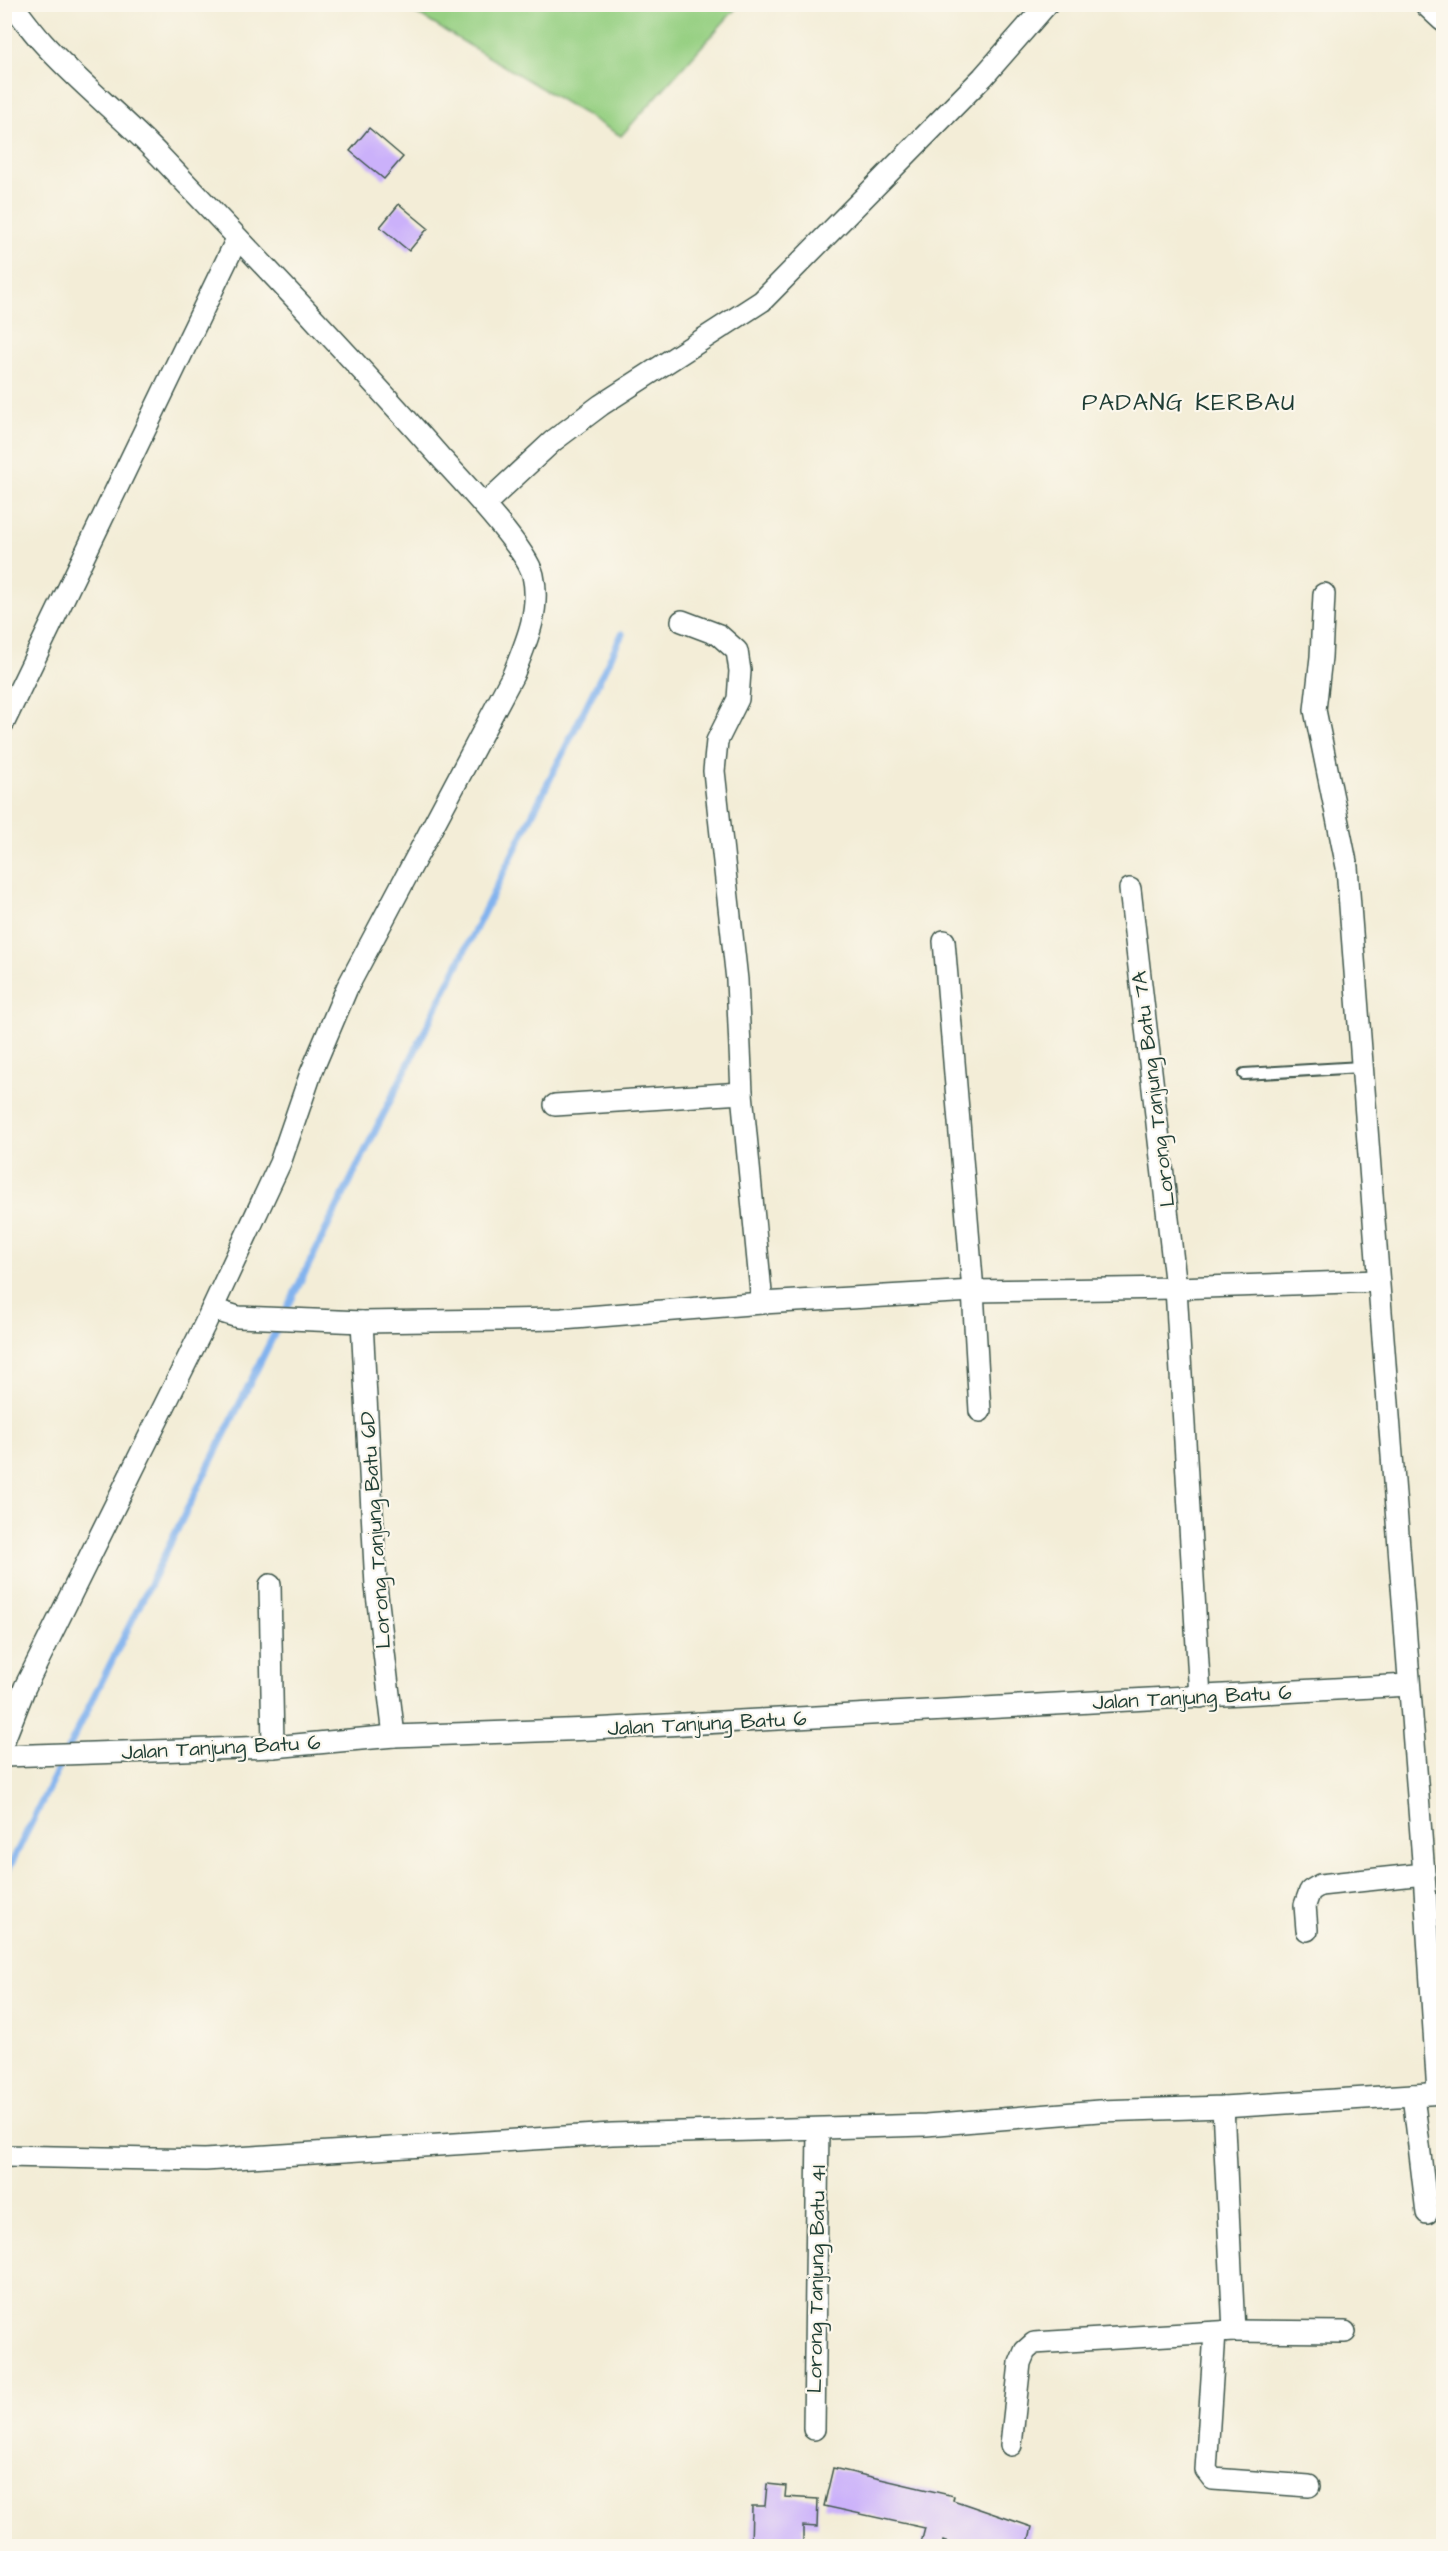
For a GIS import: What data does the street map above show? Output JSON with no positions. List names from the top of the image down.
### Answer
{
  "streets": {
    "street": [
      "Lorong Tanjung Batu 7A",
      "Lorong Tanjung Batu 6D",
      "Jalan Tanjung Batu 6",
      "Lorong Tanjung Batu 4I"
    ]
  },
  "crossings": [
    ["Lorong Tanjung Batu 7A", "Jalan Tanjung Batu 6"],
    ["Lorong Tanjung Batu 6D", "Jalan Tanjung Batu 6"]
  ],
  "districts": ["PADANG KERBAU"]
}
